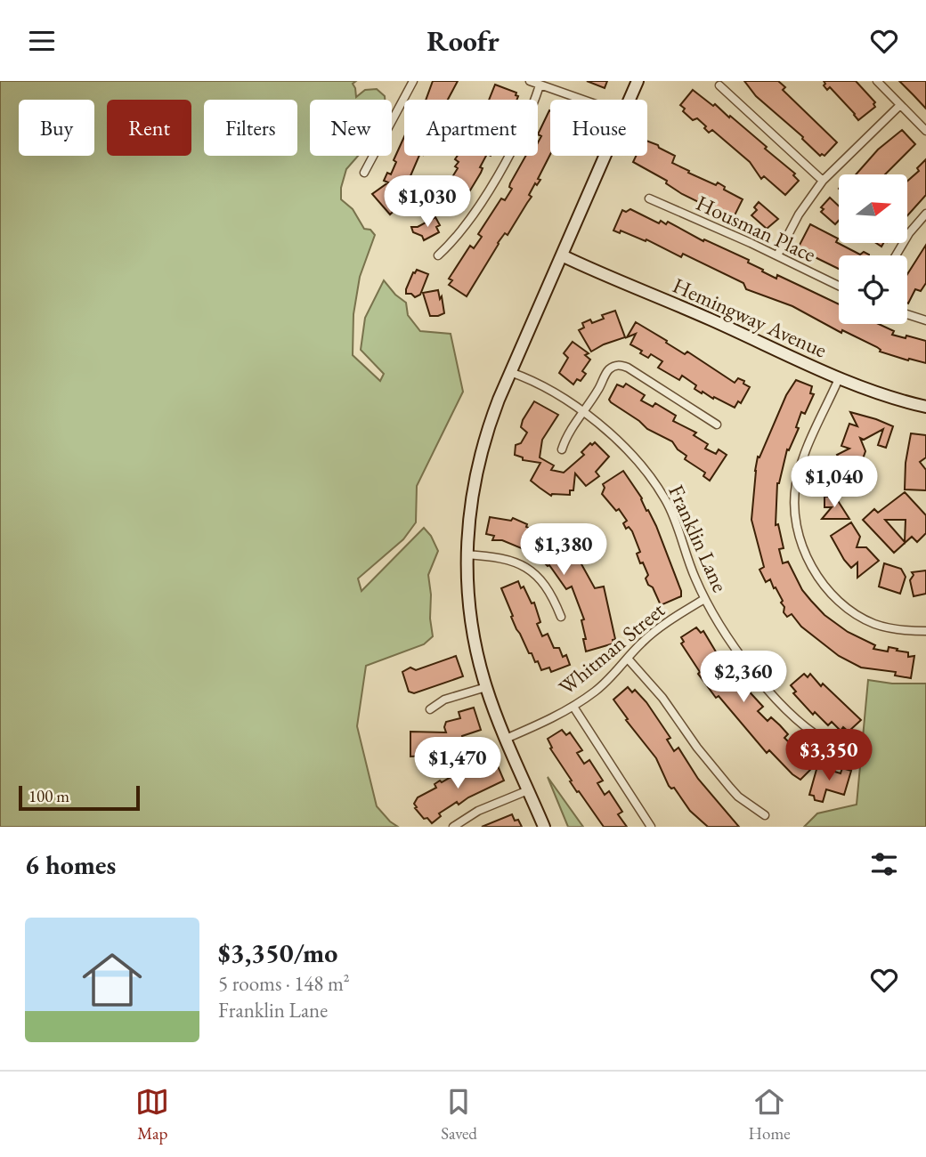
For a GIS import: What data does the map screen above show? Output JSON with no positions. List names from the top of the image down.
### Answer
{
  "streets": {
    "main road": ["Hemingway Avenue"],
    "street": ["Housman Place", "Franklin Lane", "Whitman Street"]
  },
  "crossings": [
    ["Franklin Lane", "Whitman Street"]
  ],
  "scale_bar": "100 m",
  "north": "right",
  "page": {
    "header": "Roofr",
    "chip": [
      "Buy",
      "Rent",
      "Filters",
      "New",
      "Apartment",
      "House"
    ],
    "price": [
      "$1,030",
      "$1,040",
      "$1,380",
      "$2,360",
      "$3,350",
      "$1,470"
    ],
    "scale": "100 m",
    "heading": "6 homes",
    "list": [
      {
        "name": "$3,350/mo",
        "note": "5 rooms · 148 m² · Franklin Lane"
      }
    ],
    "tabs": ["Map", "Saved", "Home"]
  }
}
